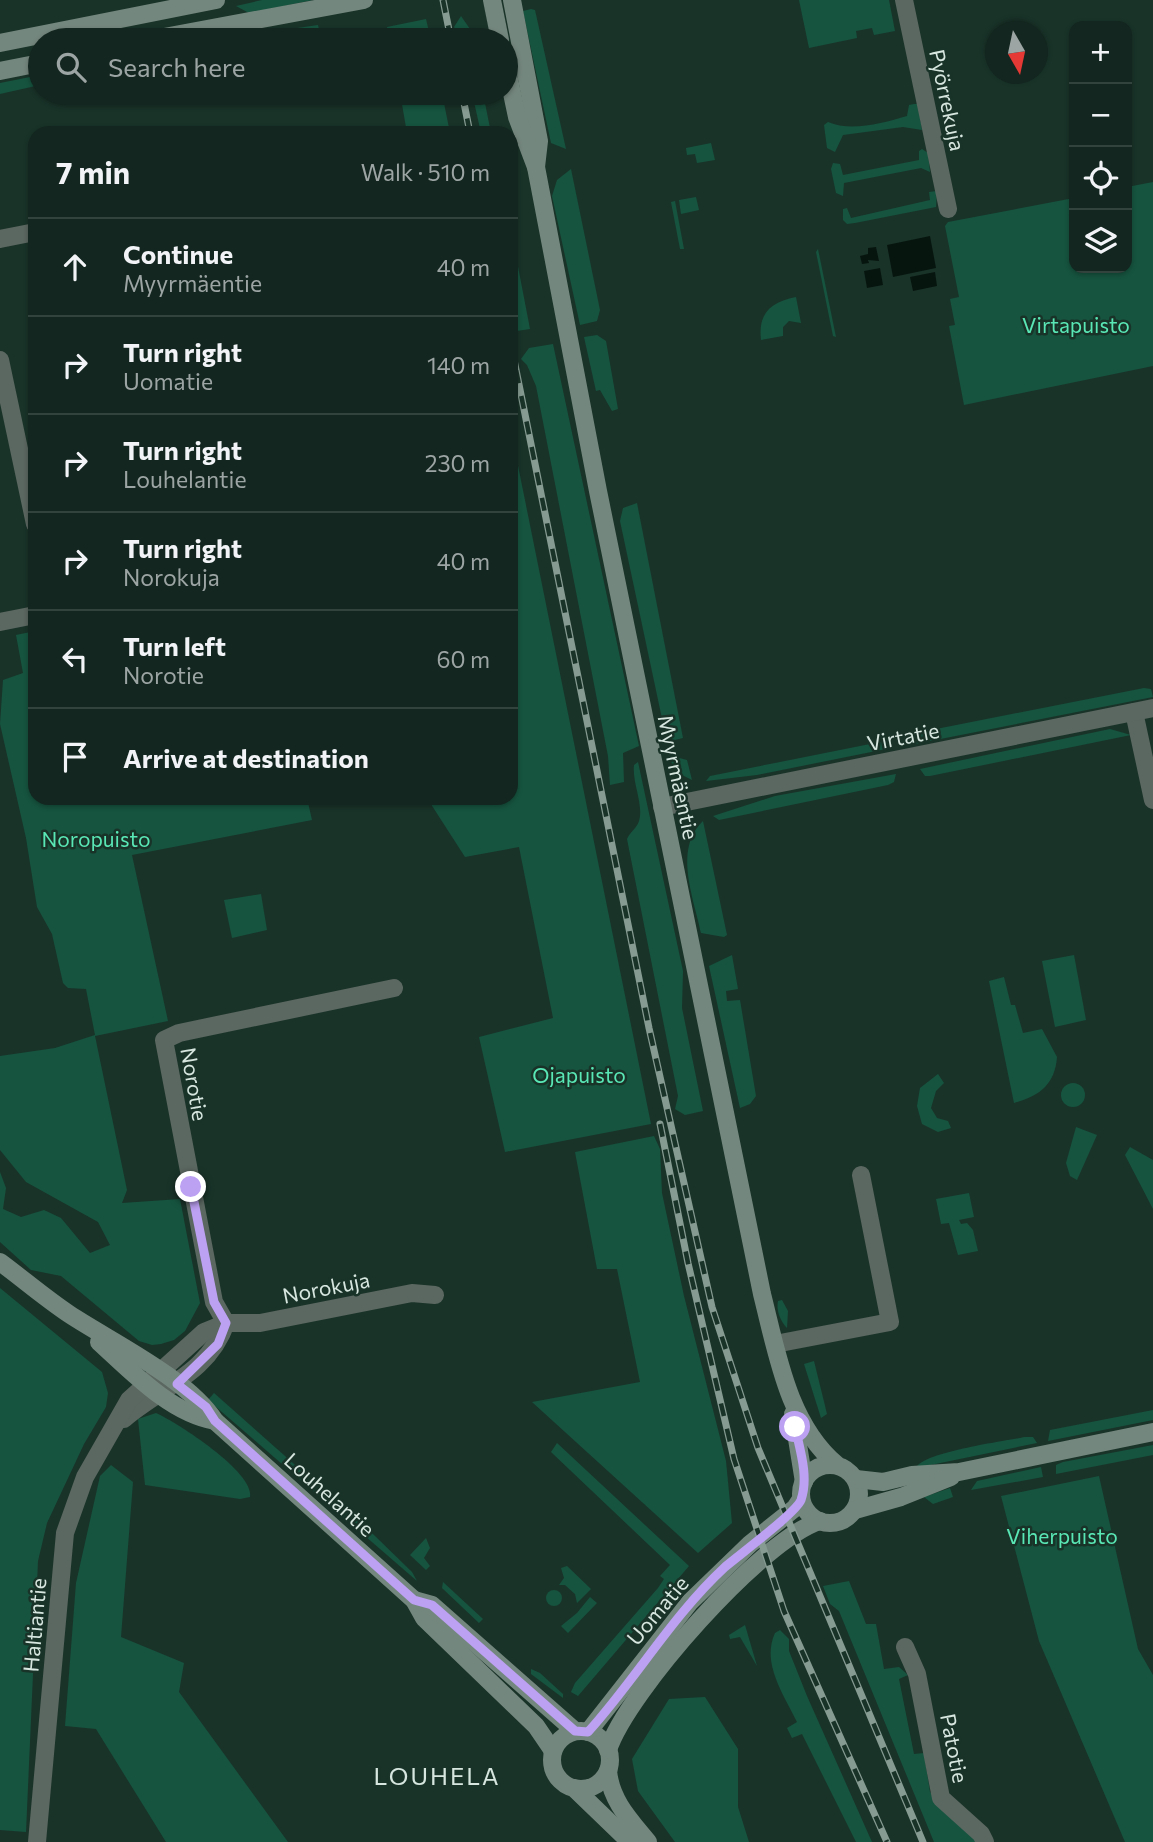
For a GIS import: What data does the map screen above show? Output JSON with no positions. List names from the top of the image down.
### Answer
{
  "streets": {
    "street": [
      "Pyörrekuja",
      "Virtatie",
      "Myyrmäentie",
      "Norotie",
      "Norokuja",
      "Louhelantie",
      "Uomatie",
      "Haltiantie",
      "Patotie"
    ]
  },
  "crossings": [
    ["Virtatie", "Myyrmäentie"],
    ["Myyrmäentie", "Uomatie"],
    ["Norotie", "Norokuja"],
    ["Norokuja", "Louhelantie"],
    ["Norokuja", "Haltiantie"],
    ["Louhelantie", "Uomatie"],
    ["Louhelantie", "Haltiantie"]
  ],
  "districts": ["LOUHELA"],
  "parks": [
    "Virtapuisto",
    "Noropuisto",
    "Ojapuisto",
    "Viherpuisto"
  ],
  "north": "bottom",
  "page": {
    "map_buttons": ["+", "−"],
    "search": "Search here",
    "heading": ["7 min", "Walk · 510 m"],
    "list": [
      ["Continue", "Myyrmäentie", "40 m"],
      ["Turn right", "Uomatie", "140 m"],
      ["Turn right", "Louhelantie", "230 m"],
      ["Turn right", "Norokuja", "40 m"],
      ["Turn left", "Norotie", "60 m"],
      "Arrive at destination"
    ]
  }
}
